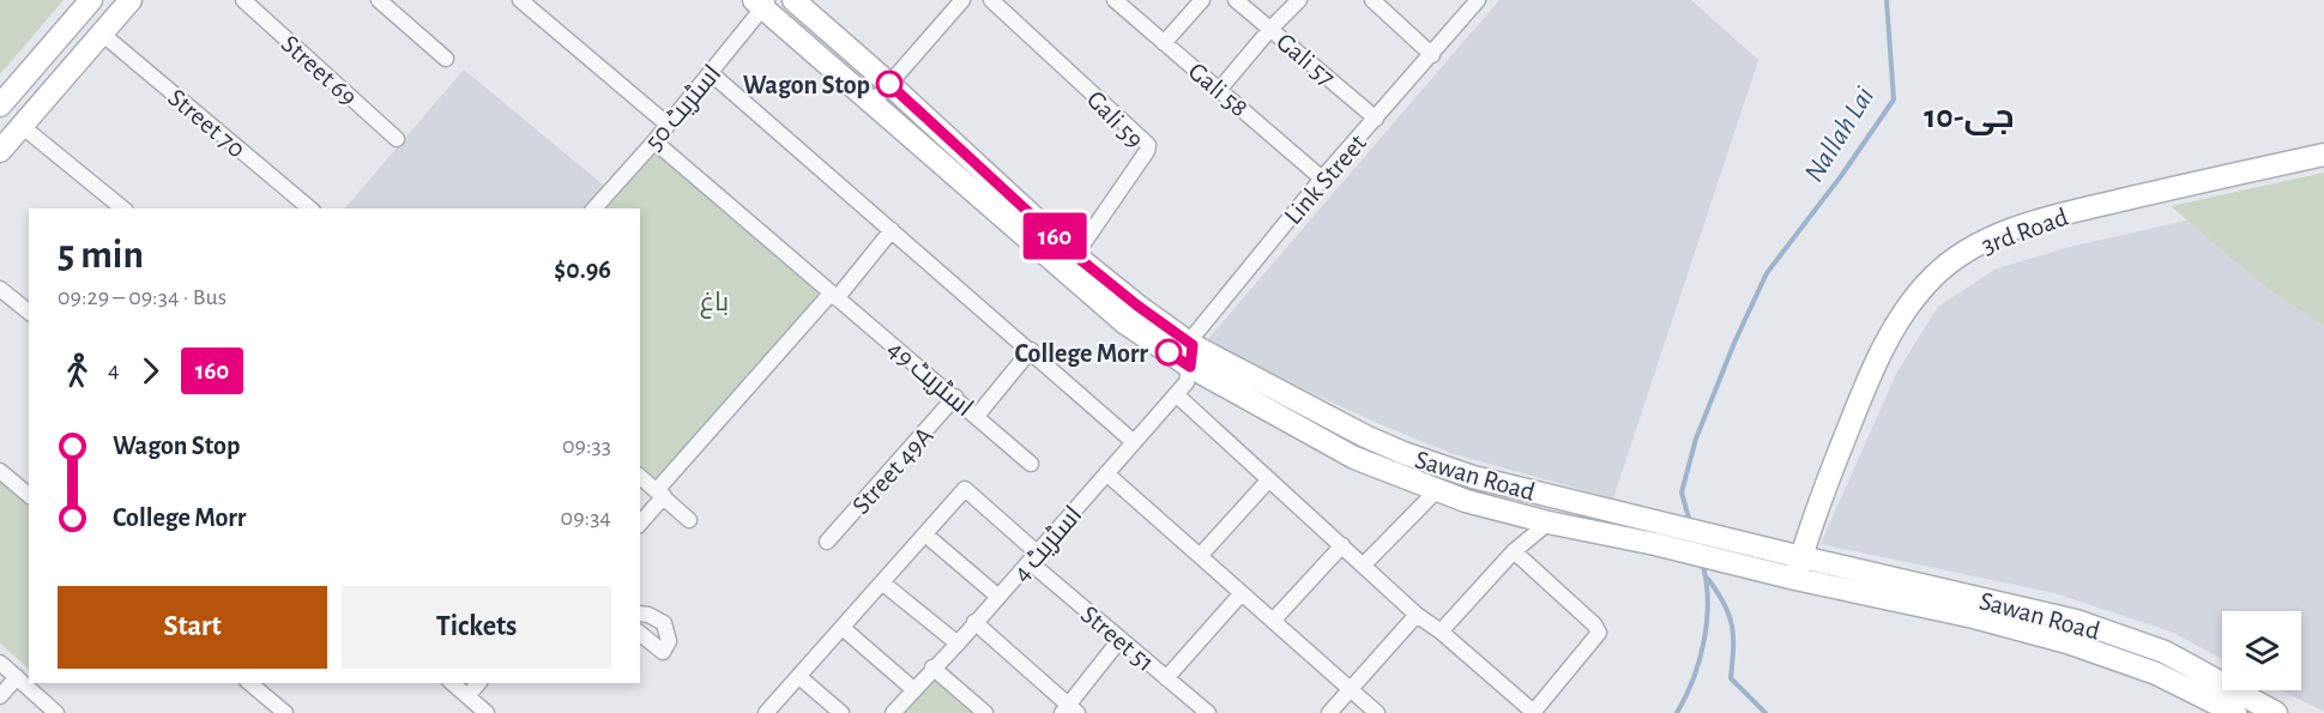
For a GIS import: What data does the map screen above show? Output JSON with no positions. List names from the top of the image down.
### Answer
{
  "streets": {
    "main road": ["3rd Road", "Sawan Road"],
    "street": [
      "Gali 57",
      "Street 69",
      "Gali 58",
      "اسٹریٹ 50",
      "Gali 59",
      "Street 70",
      "Link Street",
      "اسٹریٹ 49",
      "Street 49A",
      "اسٹریٹ 4",
      "Street 51"
    ]
  },
  "crossings": [
    ["Gali 57", "Link Street"],
    ["Gali 58", "Link Street"],
    ["اسٹریٹ 50", "اسٹریٹ 49"],
    ["اسٹریٹ 50", "Sawan Road"],
    ["Gali 59", "Sawan Road"],
    ["Link Street", "Sawan Road"],
    ["Link Street", "اسٹریٹ 4"],
    ["3rd Road", "Sawan Road"],
    ["اسٹریٹ 49", "Street 49A"],
    ["Sawan Road", "اسٹریٹ 4"],
    ["اسٹریٹ 4", "Street 51"]
  ],
  "districts": ["جی-10"],
  "water": ["Nallah Lai"],
  "parks": ["باغ"],
  "places": ["Wagon Stop", "College Morr"],
  "lines": ["bus line 160"],
  "page": {
    "on_map": "160",
    "heading": ["5 min", "09:29 – 09:34 · Bus", "$0.96"],
    "legs": ["4", "160"],
    "list": [
      {
        "name": "Wagon Stop",
        "value": "09:33"
      },
      {
        "name": "College Morr",
        "value": "09:34"
      }
    ],
    "buttons": ["Start", "Tickets"]
  }
}
